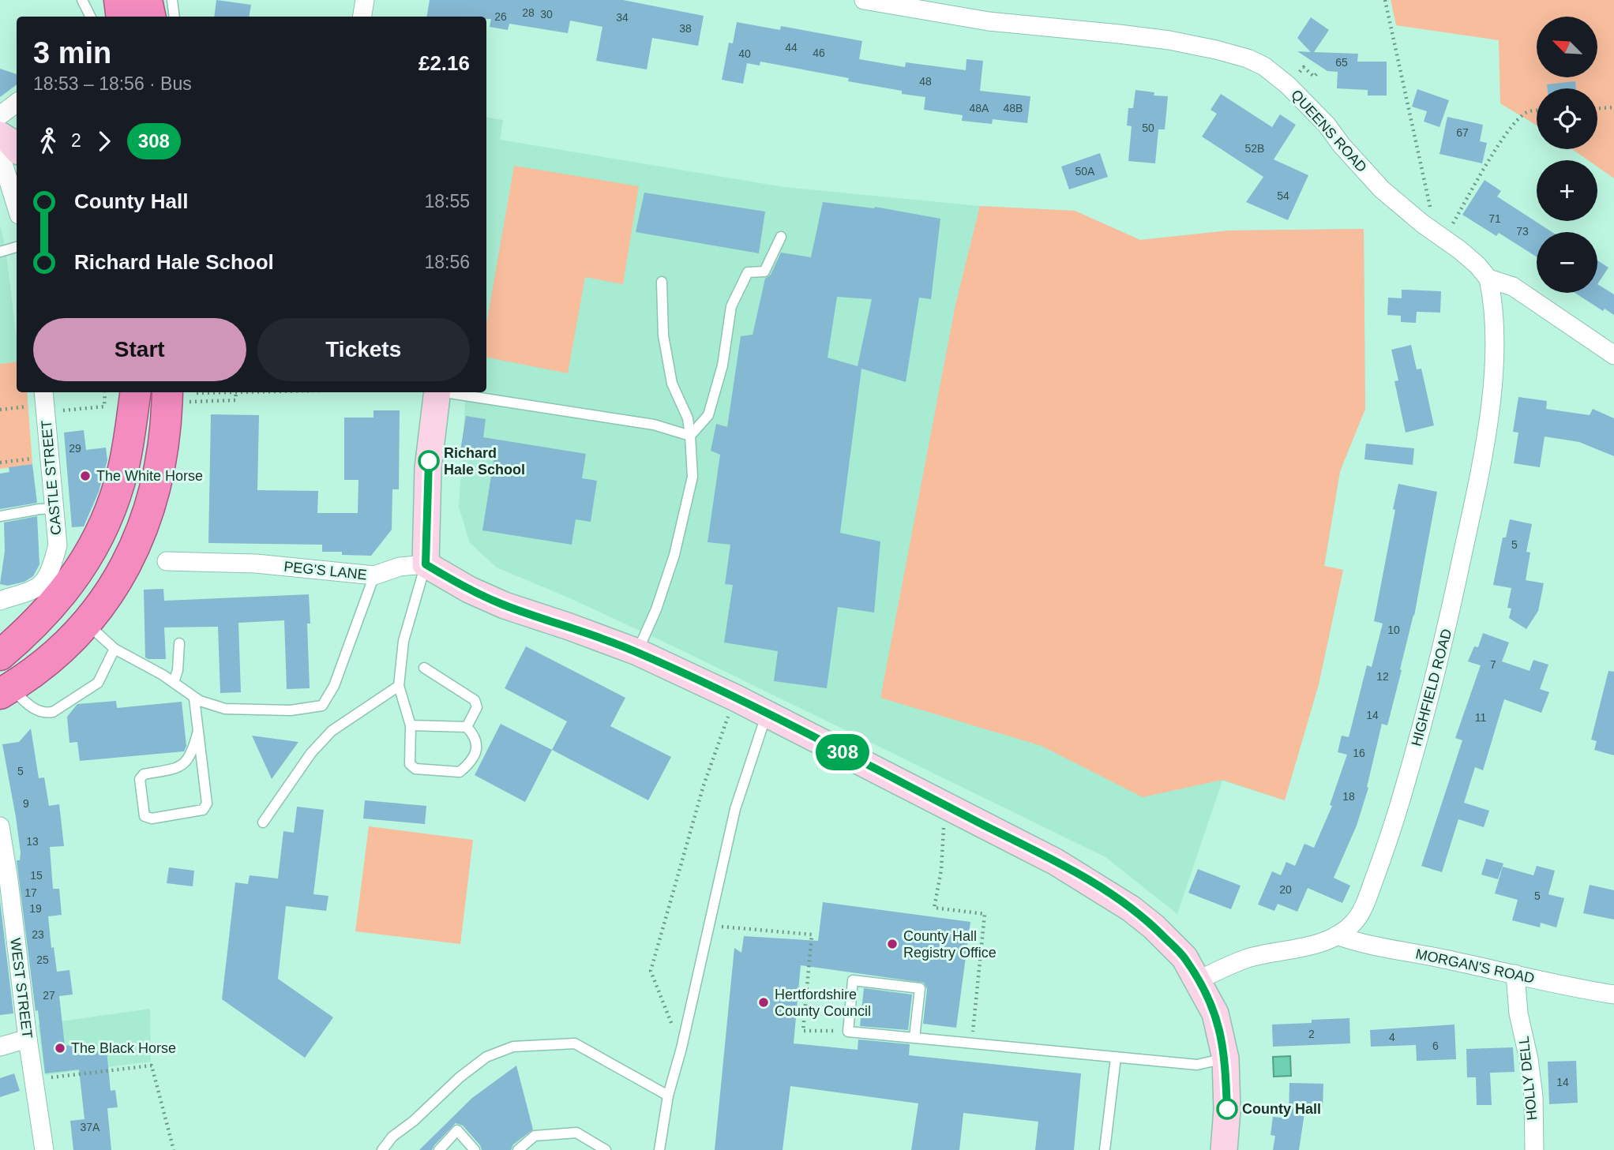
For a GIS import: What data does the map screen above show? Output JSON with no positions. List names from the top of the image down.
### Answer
{
  "streets": {
    "street": [
      "QUEENS ROAD",
      "CASTLE STREET",
      "PEG'S LANE",
      "HIGHFIELD ROAD",
      "MORGAN'S ROAD",
      "WEST STREET",
      "HOLLY DELL"
    ]
  },
  "crossings": [
    ["QUEENS ROAD", "HIGHFIELD ROAD"],
    ["HIGHFIELD ROAD", "MORGAN'S ROAD"],
    ["MORGAN'S ROAD", "HOLLY DELL"]
  ],
  "places": [
    "Richard Hale School",
    "The White Horse",
    "County Hall Registry Office",
    "Hertfordshire County Council",
    "The Black Horse",
    "County Hall"
  ],
  "lines": ["bus line 308"],
  "house_numbers": [
    "28",
    "30",
    "26",
    "34",
    "38",
    "44",
    "46",
    "40",
    "65",
    "48",
    "48A",
    "48B",
    "50",
    "67",
    "52B",
    "50A",
    "54",
    "71",
    "73",
    "29",
    "5",
    "10",
    "7",
    "12",
    "14",
    "11",
    "16",
    "5",
    "18",
    "9",
    "13",
    "15",
    "20",
    "17",
    "5",
    "19",
    "23",
    "25",
    "27",
    "2",
    "4",
    "6",
    "14",
    "37A"
  ],
  "north": "top left",
  "page": {
    "on_map": "308",
    "map_buttons": ["+", "−"],
    "heading": ["3 min", "18:53 – 18:56 · Bus", "£2.16"],
    "legs": ["2", "308"],
    "list": [
      {
        "name": "County Hall",
        "value": "18:55"
      },
      {
        "name": "Richard Hale School",
        "value": "18:56"
      }
    ],
    "buttons": ["Start", "Tickets"]
  }
}
